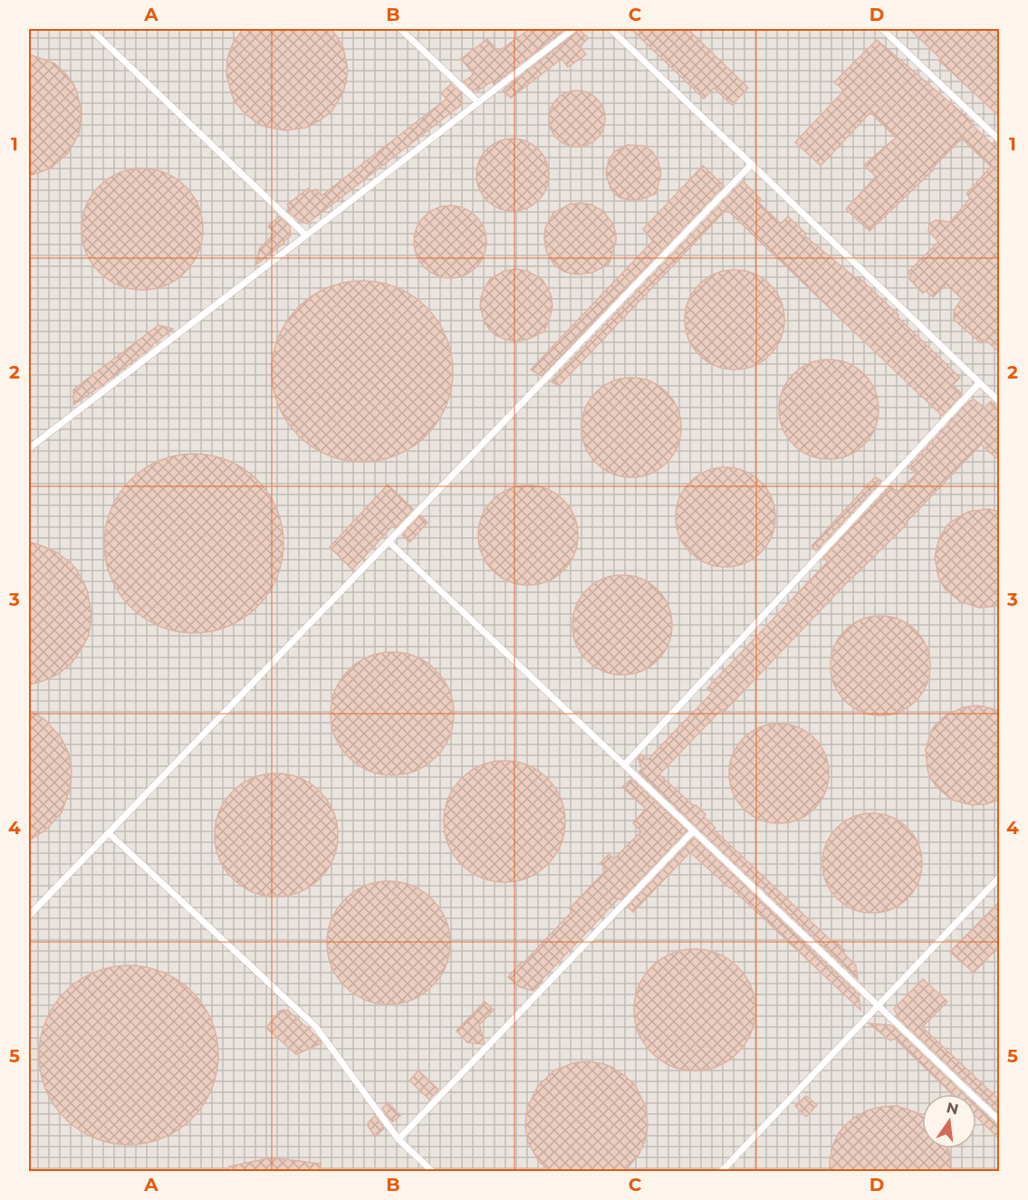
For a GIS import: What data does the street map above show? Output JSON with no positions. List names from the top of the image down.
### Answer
{
  "north": "top",
  "grid": {
    "columns": [
      "A",
      "B",
      "C",
      "D"
    ],
    "rows": [
      "1",
      "2",
      "3",
      "4",
      "5"
    ]
  }
}
